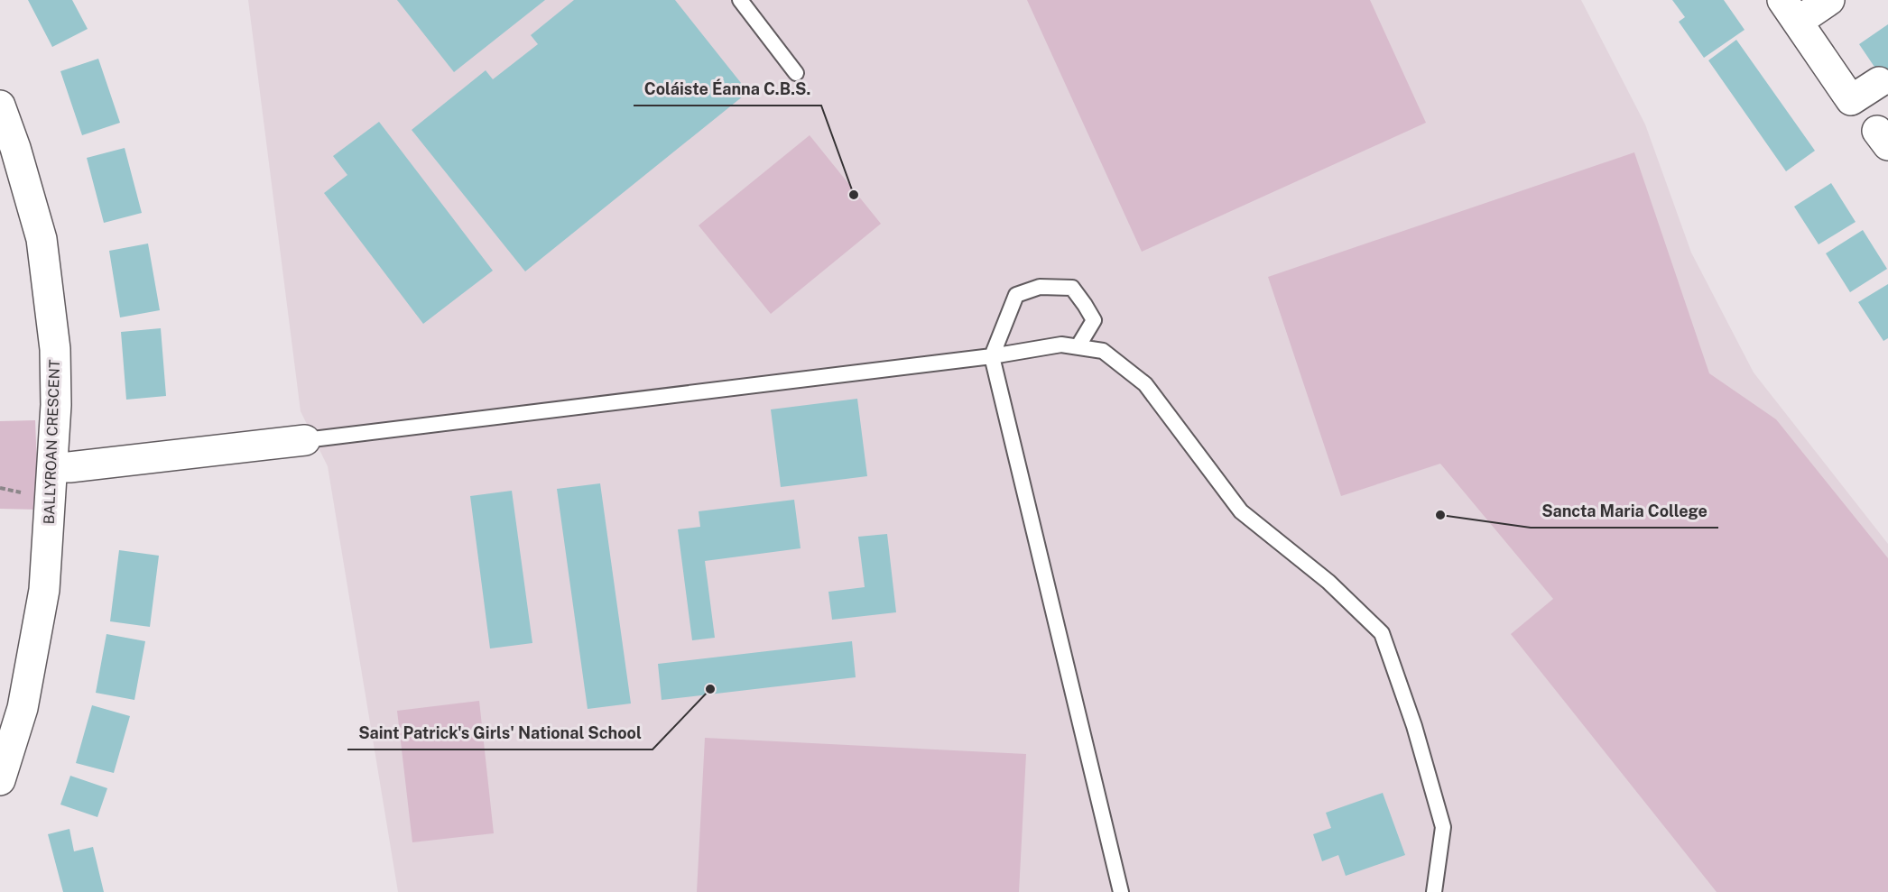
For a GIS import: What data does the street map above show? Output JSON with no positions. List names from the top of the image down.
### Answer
{
  "streets": {
    "street": ["BALLYROAN CRESCENT"]
  },
  "places": ["Coláiste Éanna C.B.S.", "Sancta Maria College", "Saint Patrick's Girls' National School"]
}
